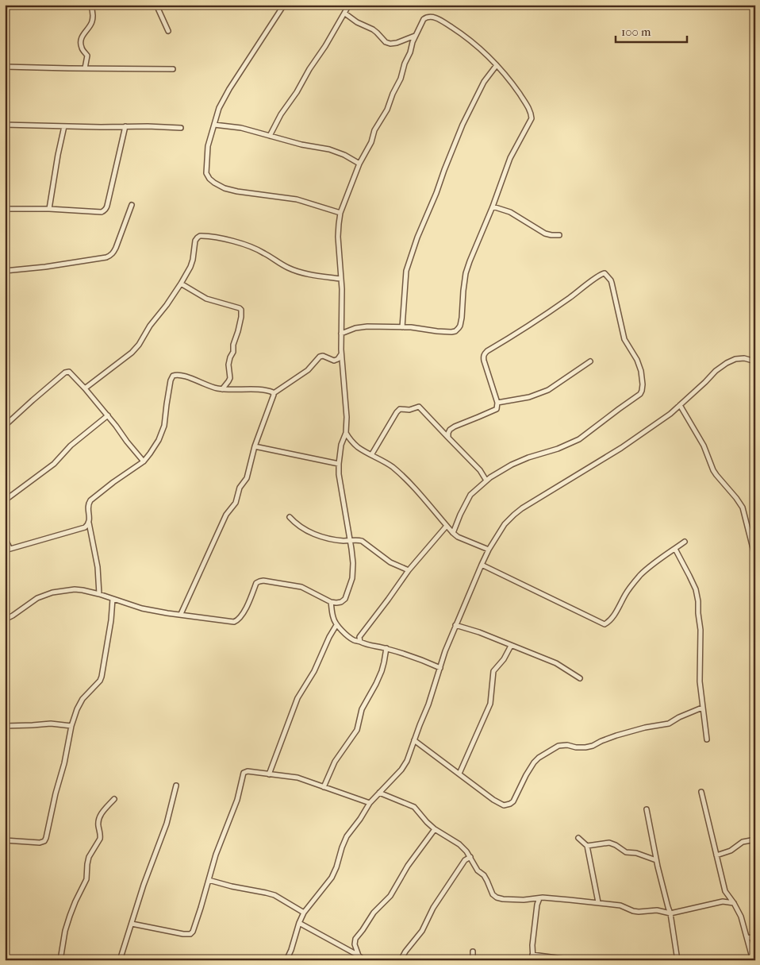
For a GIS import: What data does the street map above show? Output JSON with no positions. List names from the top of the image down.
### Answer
{
  "scale_bar": "100 m"
}
